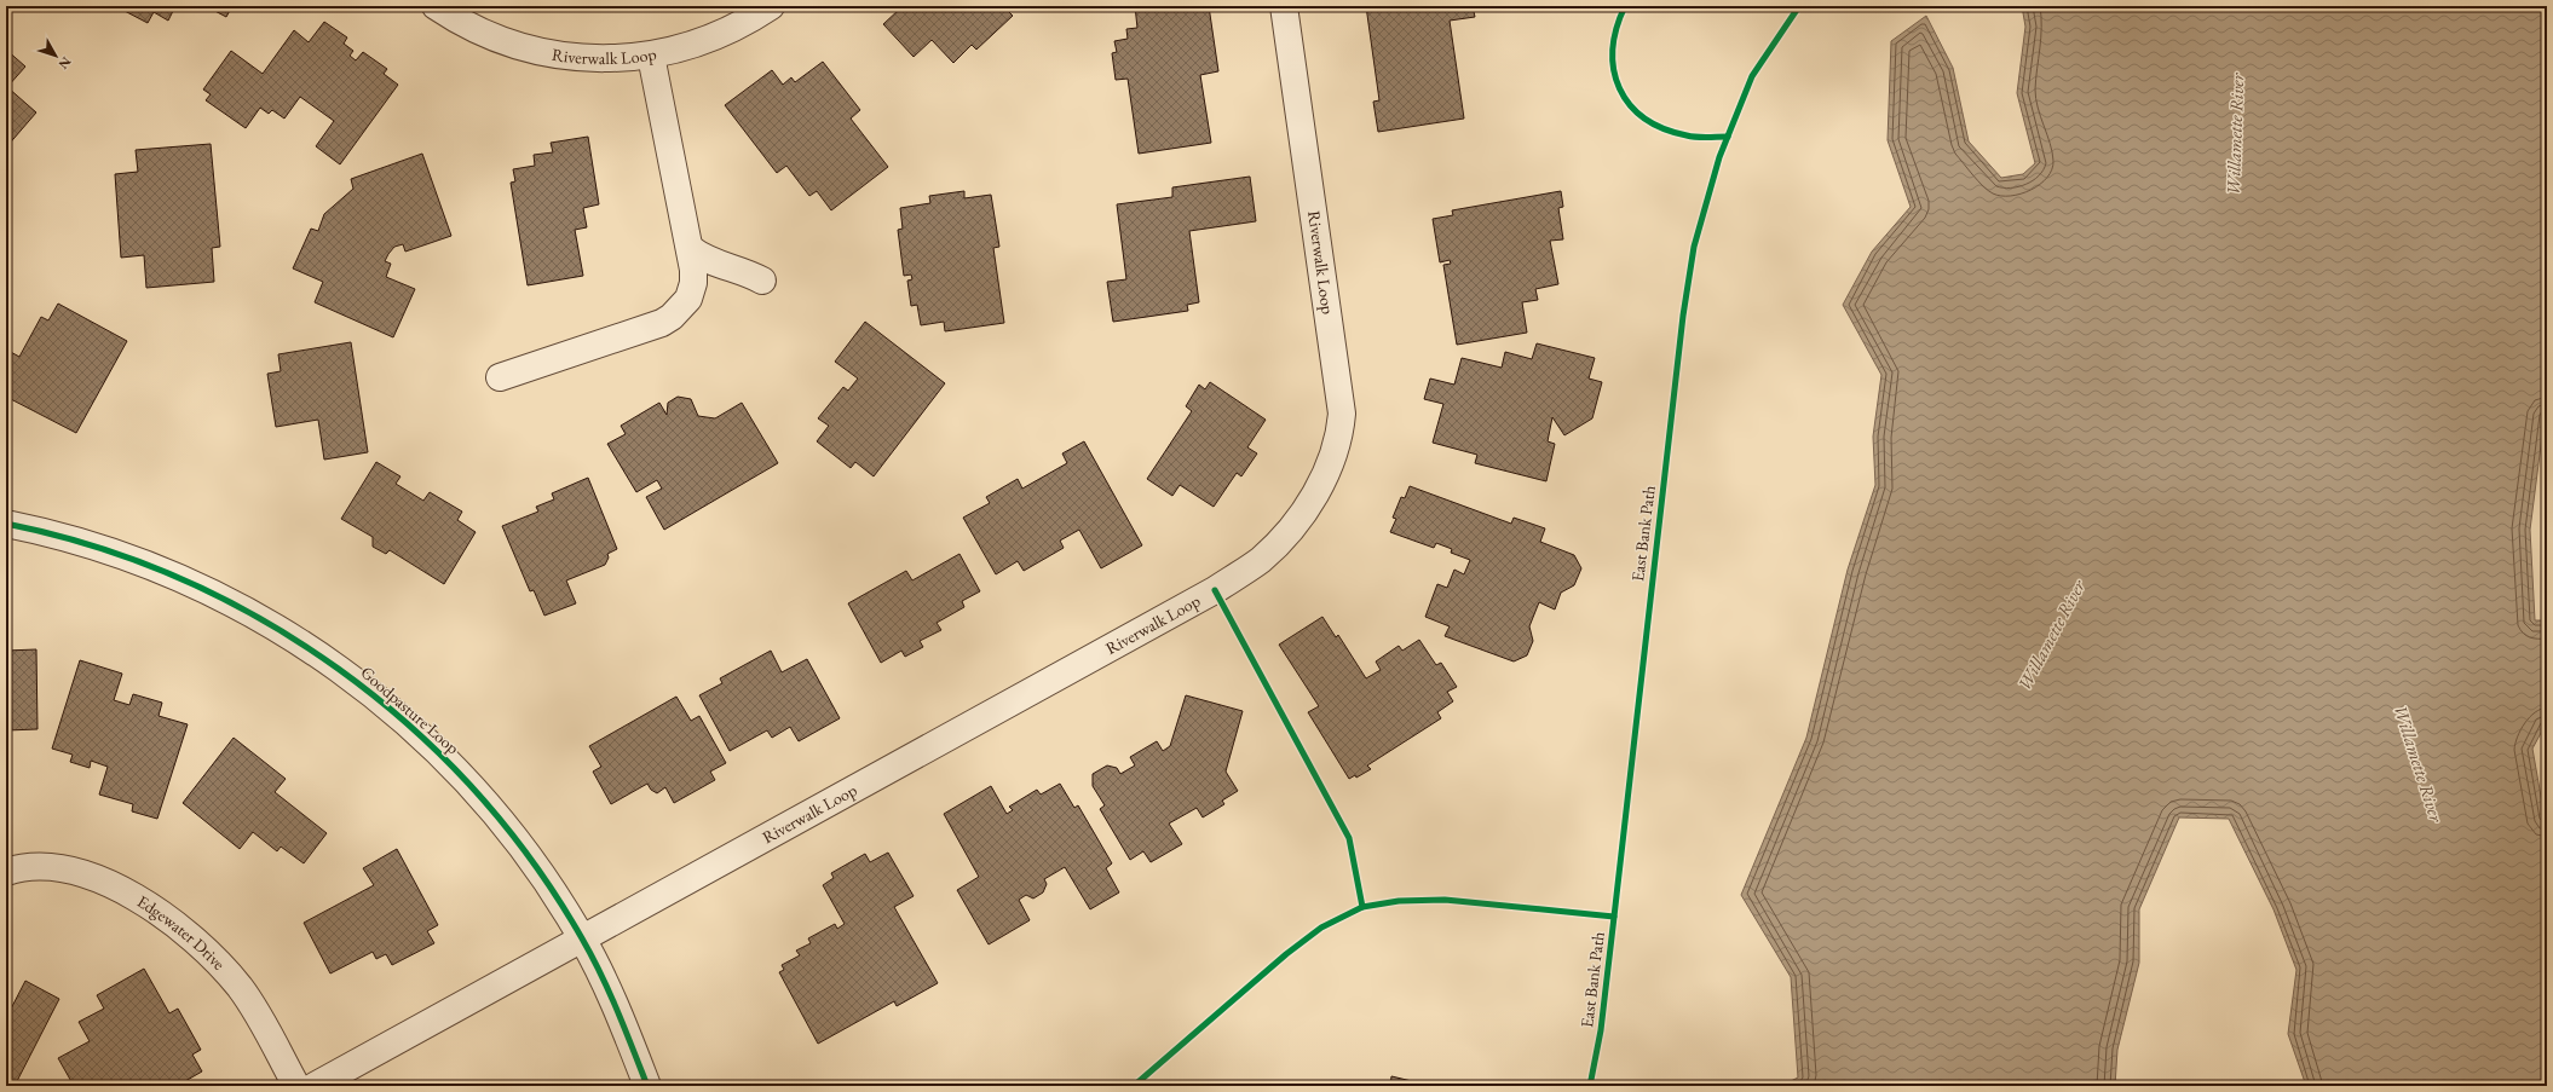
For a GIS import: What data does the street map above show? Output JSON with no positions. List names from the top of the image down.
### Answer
{
  "streets": {
    "street": ["Riverwalk Loop", "Goodpasture Loop", "Edgewater Drive"],
    "cycle path": ["East Bank Path"]
  },
  "crossings": [
    ["Riverwalk Loop", "Goodpasture Loop"]
  ],
  "water": ["Willamette River"],
  "north": "bottom right"
}
